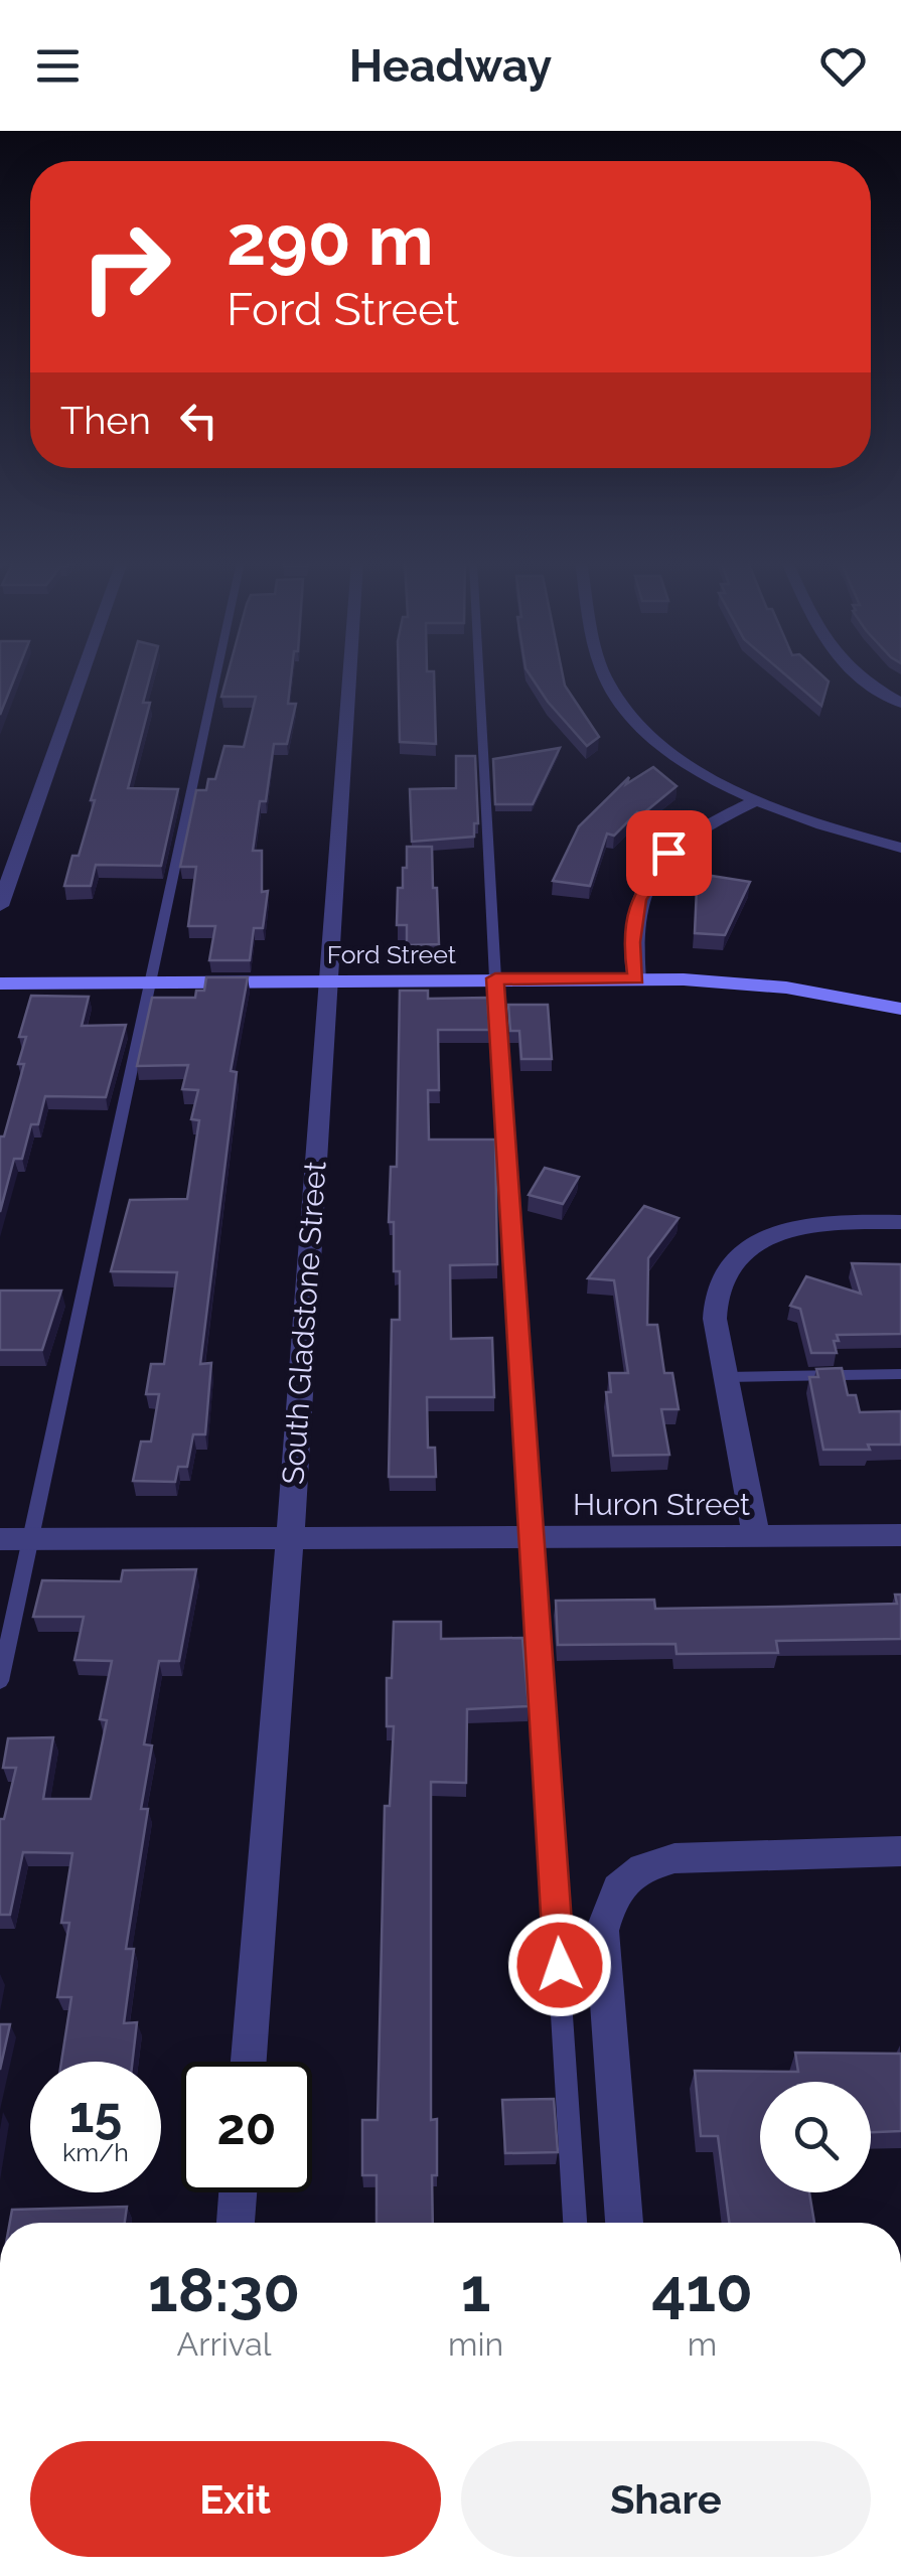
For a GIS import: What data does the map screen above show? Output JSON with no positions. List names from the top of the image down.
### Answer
{
  "streets": {
    "street": ["Ford Street", "South Gladstone Street", "Huron Street"]
  },
  "crossings": [
    ["Ford Street", "South Gladstone Street"],
    ["South Gladstone Street", "Huron Street"]
  ],
  "page": {
    "header": "Headway",
    "turn": ["290 m", "Ford Street"],
    "then": "Then",
    "speed": "15 km/h",
    "limit": "20",
    "eta": [
      "18:30",
      "Arrival",
      "1",
      "min",
      "410",
      "m"
    ],
    "buttons": ["Exit", "Share"]
  }
}
